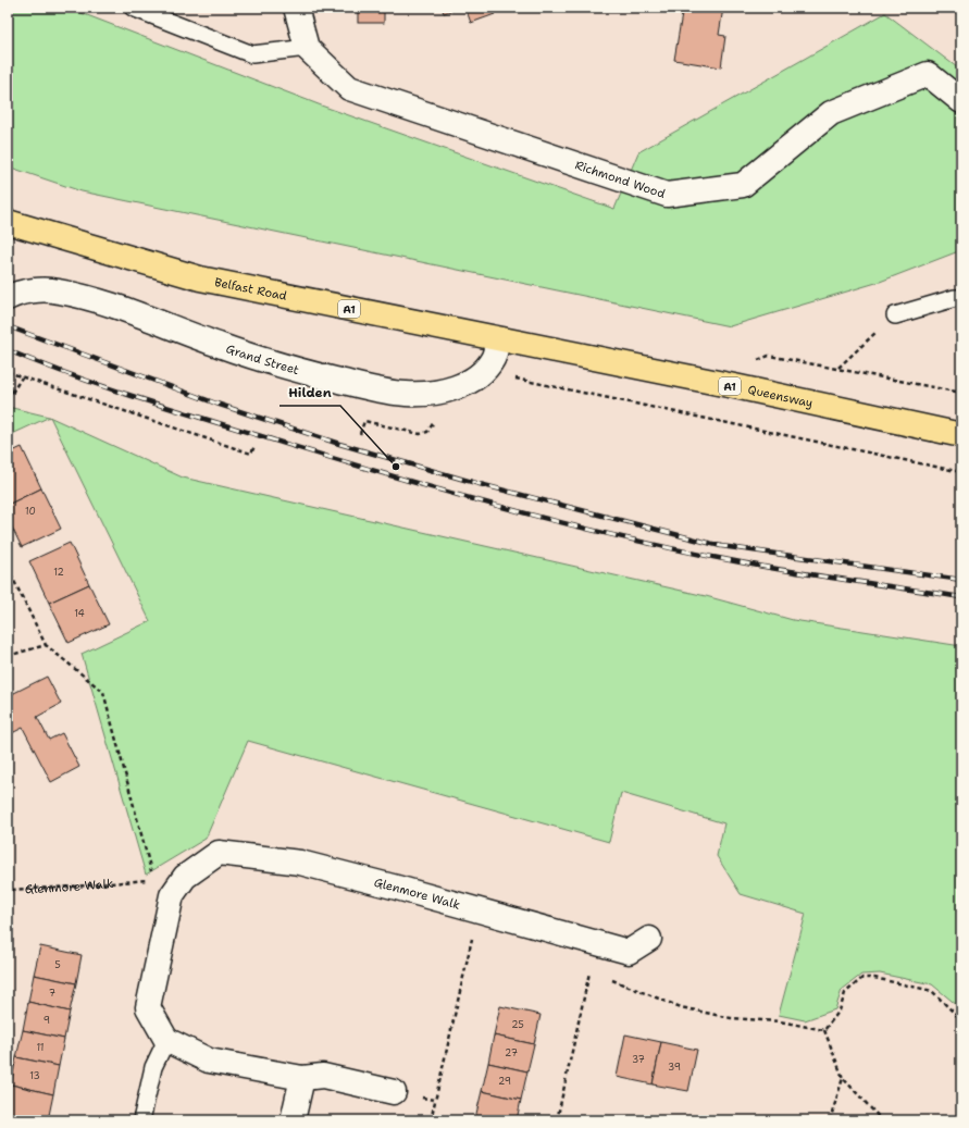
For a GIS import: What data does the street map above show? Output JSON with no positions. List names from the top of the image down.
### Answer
{
  "streets": {
    "highway": ["Belfast Road", "A1", "Queensway"],
    "street": ["Richmond Wood", "Grand Street", "Glenmore Walk"]
  },
  "crossings": [
    ["Belfast Road", "Grand Street"],
    ["Belfast Road", "Queensway"],
    ["Grand Street", "Queensway"]
  ],
  "places": ["Hilden"],
  "house_numbers": [
    "10",
    "12",
    "14",
    "5",
    "7",
    "9",
    "25",
    "11",
    "27",
    "37",
    "39",
    "13",
    "29"
  ]
}
